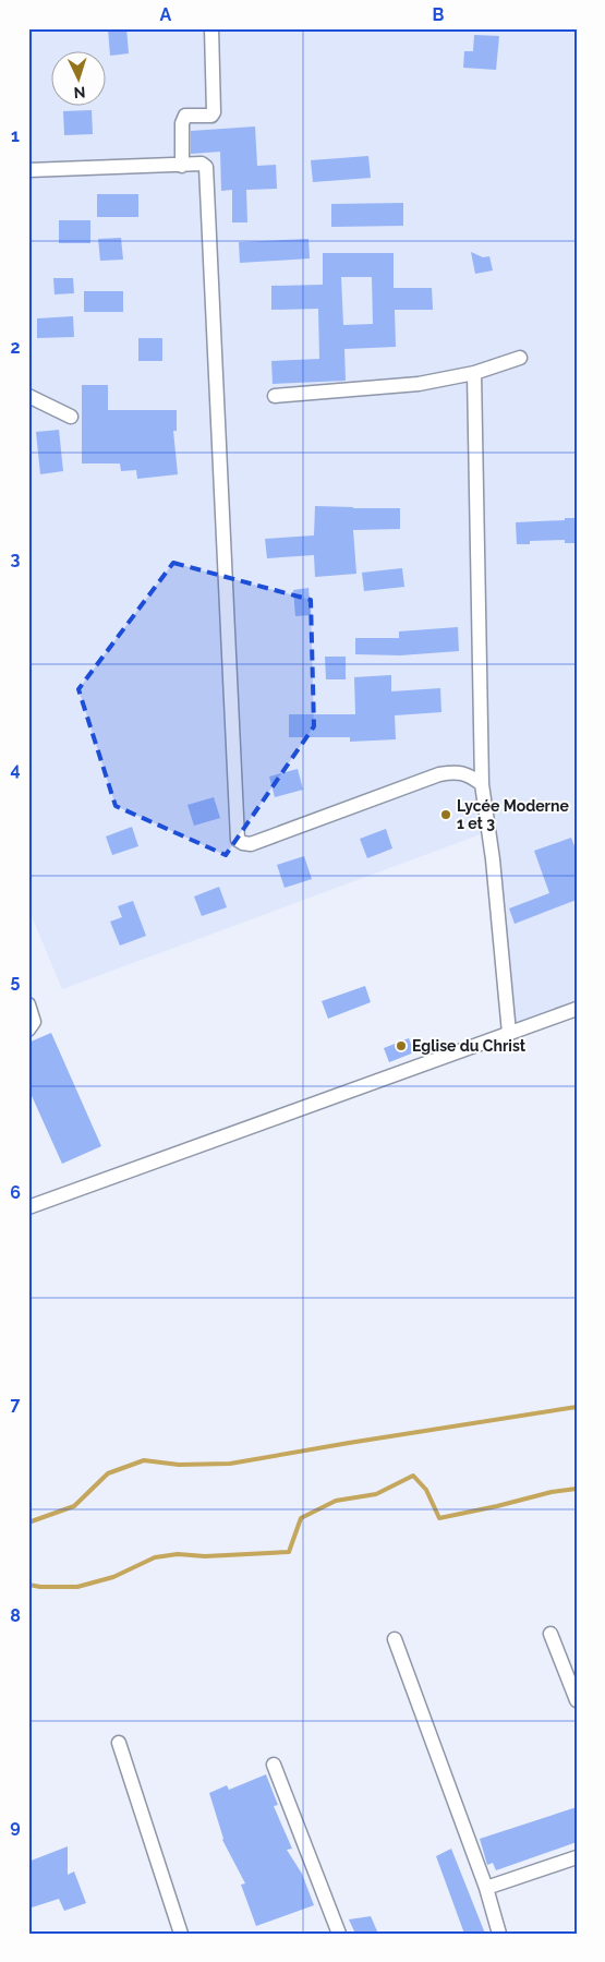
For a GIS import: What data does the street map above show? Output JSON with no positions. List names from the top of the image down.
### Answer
{
  "places": ["Lycée Moderne 1 et 3", "Eglise du Christ"],
  "north": "bottom",
  "grid": {
    "columns": ["A", "B"],
    "rows": [
      "1",
      "2",
      "3",
      "4",
      "5",
      "6",
      "7",
      "8",
      "9"
    ]
  }
}
